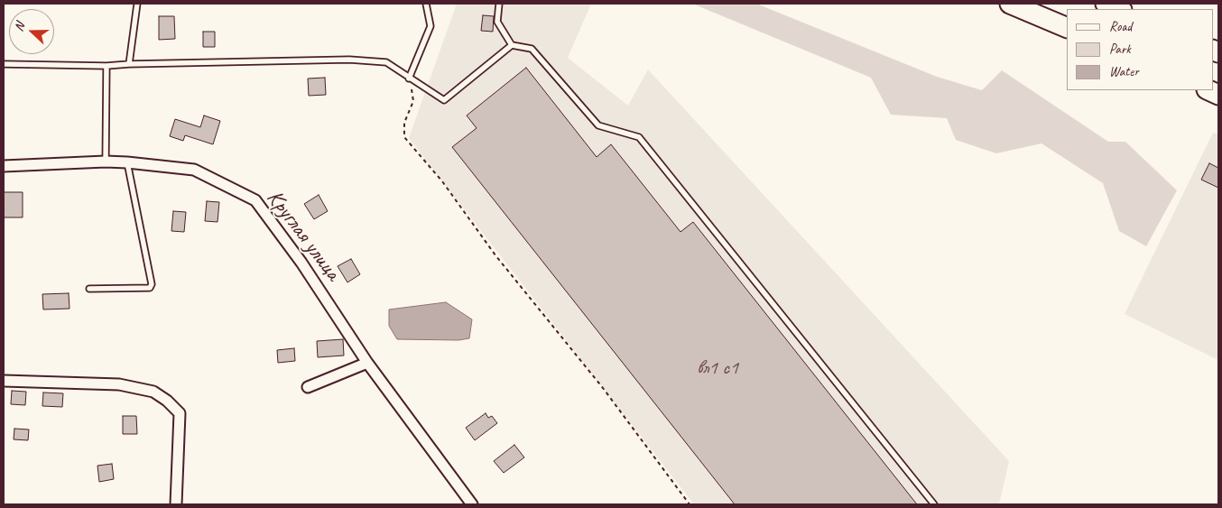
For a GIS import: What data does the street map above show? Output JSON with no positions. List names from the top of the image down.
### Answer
{
  "streets": {
    "street": ["Круглая улица"]
  },
  "house_numbers": ["вл1 с1"],
  "legend": ["Road", "Park", "Water"],
  "north": "left"
}
